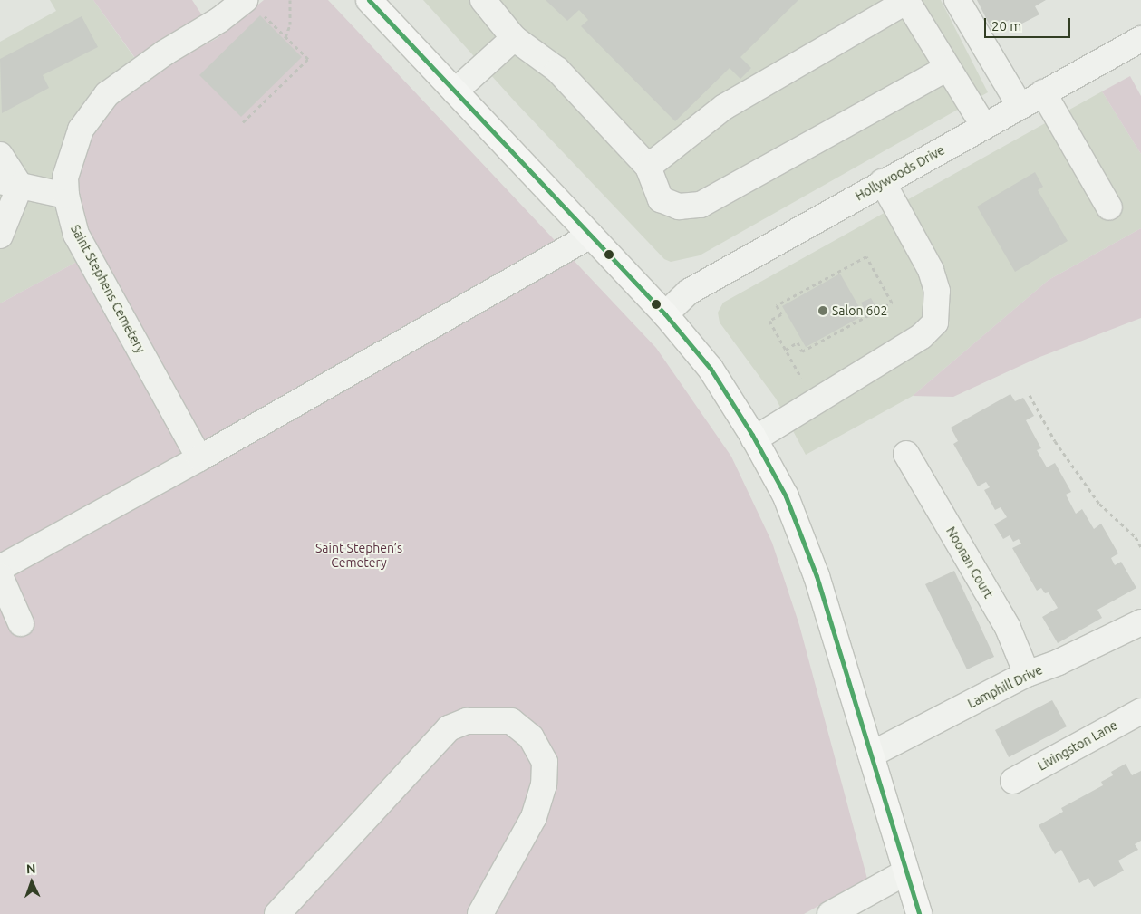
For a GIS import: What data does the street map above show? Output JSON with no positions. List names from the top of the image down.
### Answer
{
  "streets": {
    "street": [
      "Hollywoods Drive",
      "Saint Stephens Cemetery",
      "Noonan Court",
      "Lamphill Drive",
      "Livingston Lane"
    ]
  },
  "crossings": [
    ["Noonan Court", "Lamphill Drive"]
  ],
  "parks": ["Saint Stephen’s Cemetery"],
  "places": ["Salon 602"],
  "scale_bar": "20 m",
  "north": "top"
}
